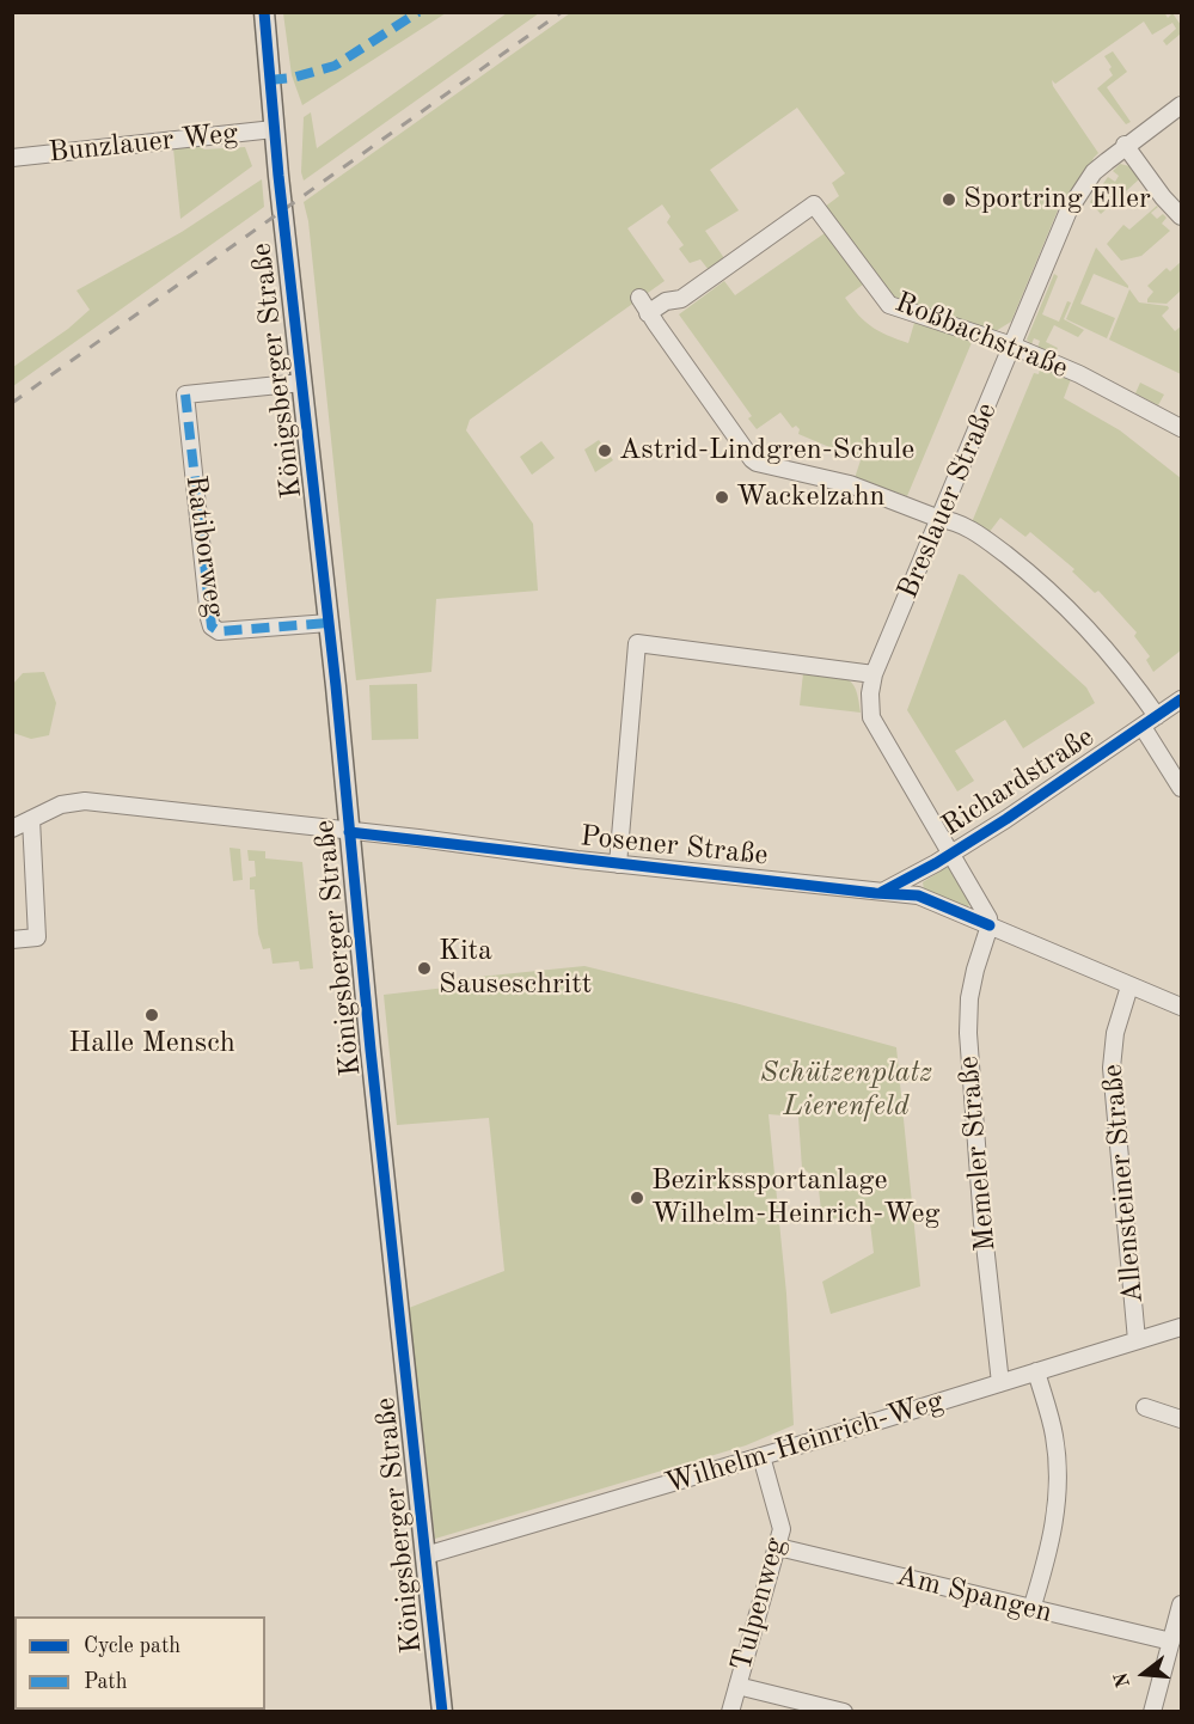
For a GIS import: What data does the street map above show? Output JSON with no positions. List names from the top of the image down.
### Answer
{
  "streets": {
    "main road": ["Königsberger Straße"],
    "street": [
      "Bunzlauer Weg",
      "Roßbachstraße",
      "Breslauer Straße",
      "Ratiborweg",
      "Richardstraße",
      "Posener Straße",
      "Memeler Straße",
      "Allensteiner Straße",
      "Wilhelm-Heinrich-Weg",
      "Am Spangen",
      "Tulpenweg"
    ]
  },
  "crossings": [
    ["Bunzlauer Weg", "Königsberger Straße"],
    ["Roßbachstraße", "Breslauer Straße"],
    ["Königsberger Straße", "Ratiborweg"],
    ["Königsberger Straße", "Posener Straße"],
    ["Königsberger Straße", "Wilhelm-Heinrich-Weg"],
    ["Breslauer Straße", "Richardstraße"],
    ["Breslauer Straße", "Posener Straße"],
    ["Breslauer Straße", "Memeler Straße"],
    ["Richardstraße", "Posener Straße"],
    ["Posener Straße", "Memeler Straße"],
    ["Posener Straße", "Allensteiner Straße"],
    ["Memeler Straße", "Wilhelm-Heinrich-Weg"],
    ["Allensteiner Straße", "Wilhelm-Heinrich-Weg"],
    ["Wilhelm-Heinrich-Weg", "Tulpenweg"],
    ["Am Spangen", "Tulpenweg"]
  ],
  "parks": ["Schützenplatz Lierenfeld"],
  "places": [
    "Sportring Eller",
    "Astrid-Lindgren-Schule",
    "Wackelzahn",
    "Kita Sauseschritt",
    "Halle Mensch",
    "Bezirkssportanlage Wilhelm-Heinrich-Weg"
  ],
  "legend": ["Cycle path", "Path"],
  "north": "left"
}
